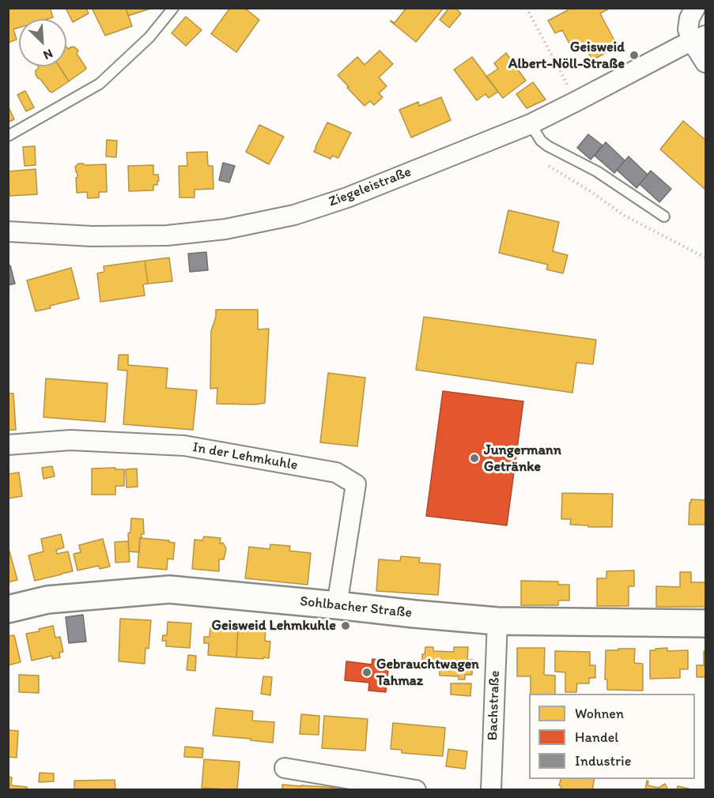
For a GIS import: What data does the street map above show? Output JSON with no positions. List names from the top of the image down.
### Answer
{
  "streets": {
    "street": [
      "Ziegeleistraße",
      "In der Lehmkuhle",
      "Sohlbacher Straße",
      "Bachstraße"
    ]
  },
  "crossings": [
    ["In der Lehmkuhle", "Sohlbacher Straße"],
    ["Sohlbacher Straße", "Bachstraße"]
  ],
  "places": [
    "Geisweid Albert-Nöll-Straße",
    "Jungermann Getränke",
    "Geisweid Lehmkuhle",
    "Gebrauchtwagen Tahmaz"
  ],
  "legend": ["Wohnen", "Handel", "Industrie"],
  "north": "bottom right"
}
